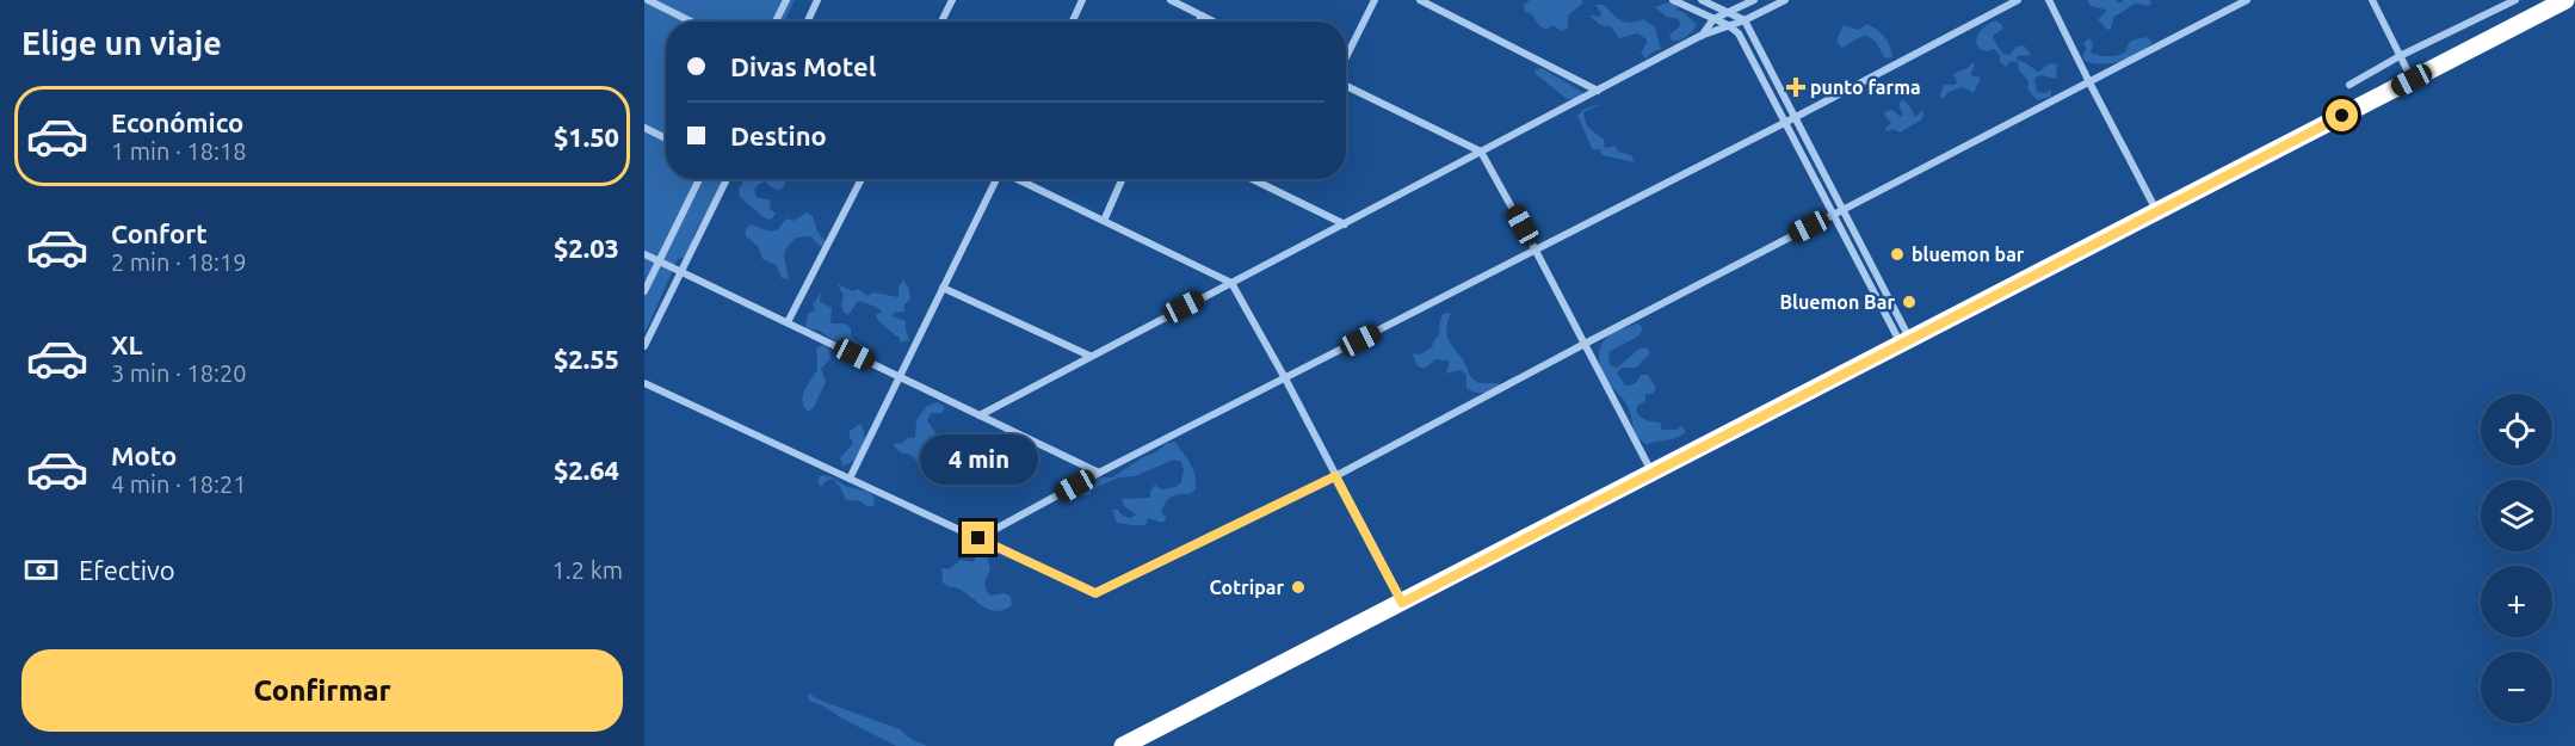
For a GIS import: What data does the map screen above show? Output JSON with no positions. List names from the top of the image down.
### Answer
{
  "places": {
    "health": ["punto farma"],
    "other": ["bluemon bar", "Bluemon Bar", "Cotripar"]
  },
  "page": {
    "heading": "Elige un viaje",
    "banner": ["Divas Motel", "Destino"],
    "list": [
      {
        "name": "Económico",
        "note": "1 min · 18:18",
        "value": "$1.50"
      },
      {
        "name": "Confort",
        "note": "2 min · 18:19",
        "value": "$2.03"
      },
      {
        "name": "XL",
        "note": "3 min · 18:20",
        "value": "$2.55"
      },
      {
        "name": "Moto",
        "note": "4 min · 18:21",
        "value": "$2.64"
      }
    ],
    "map_buttons": ["+", "−"],
    "bubble": "4 min",
    "pay": ["Efectivo", "1.2 km"],
    "buttons": "Confirmar"
  }
}
